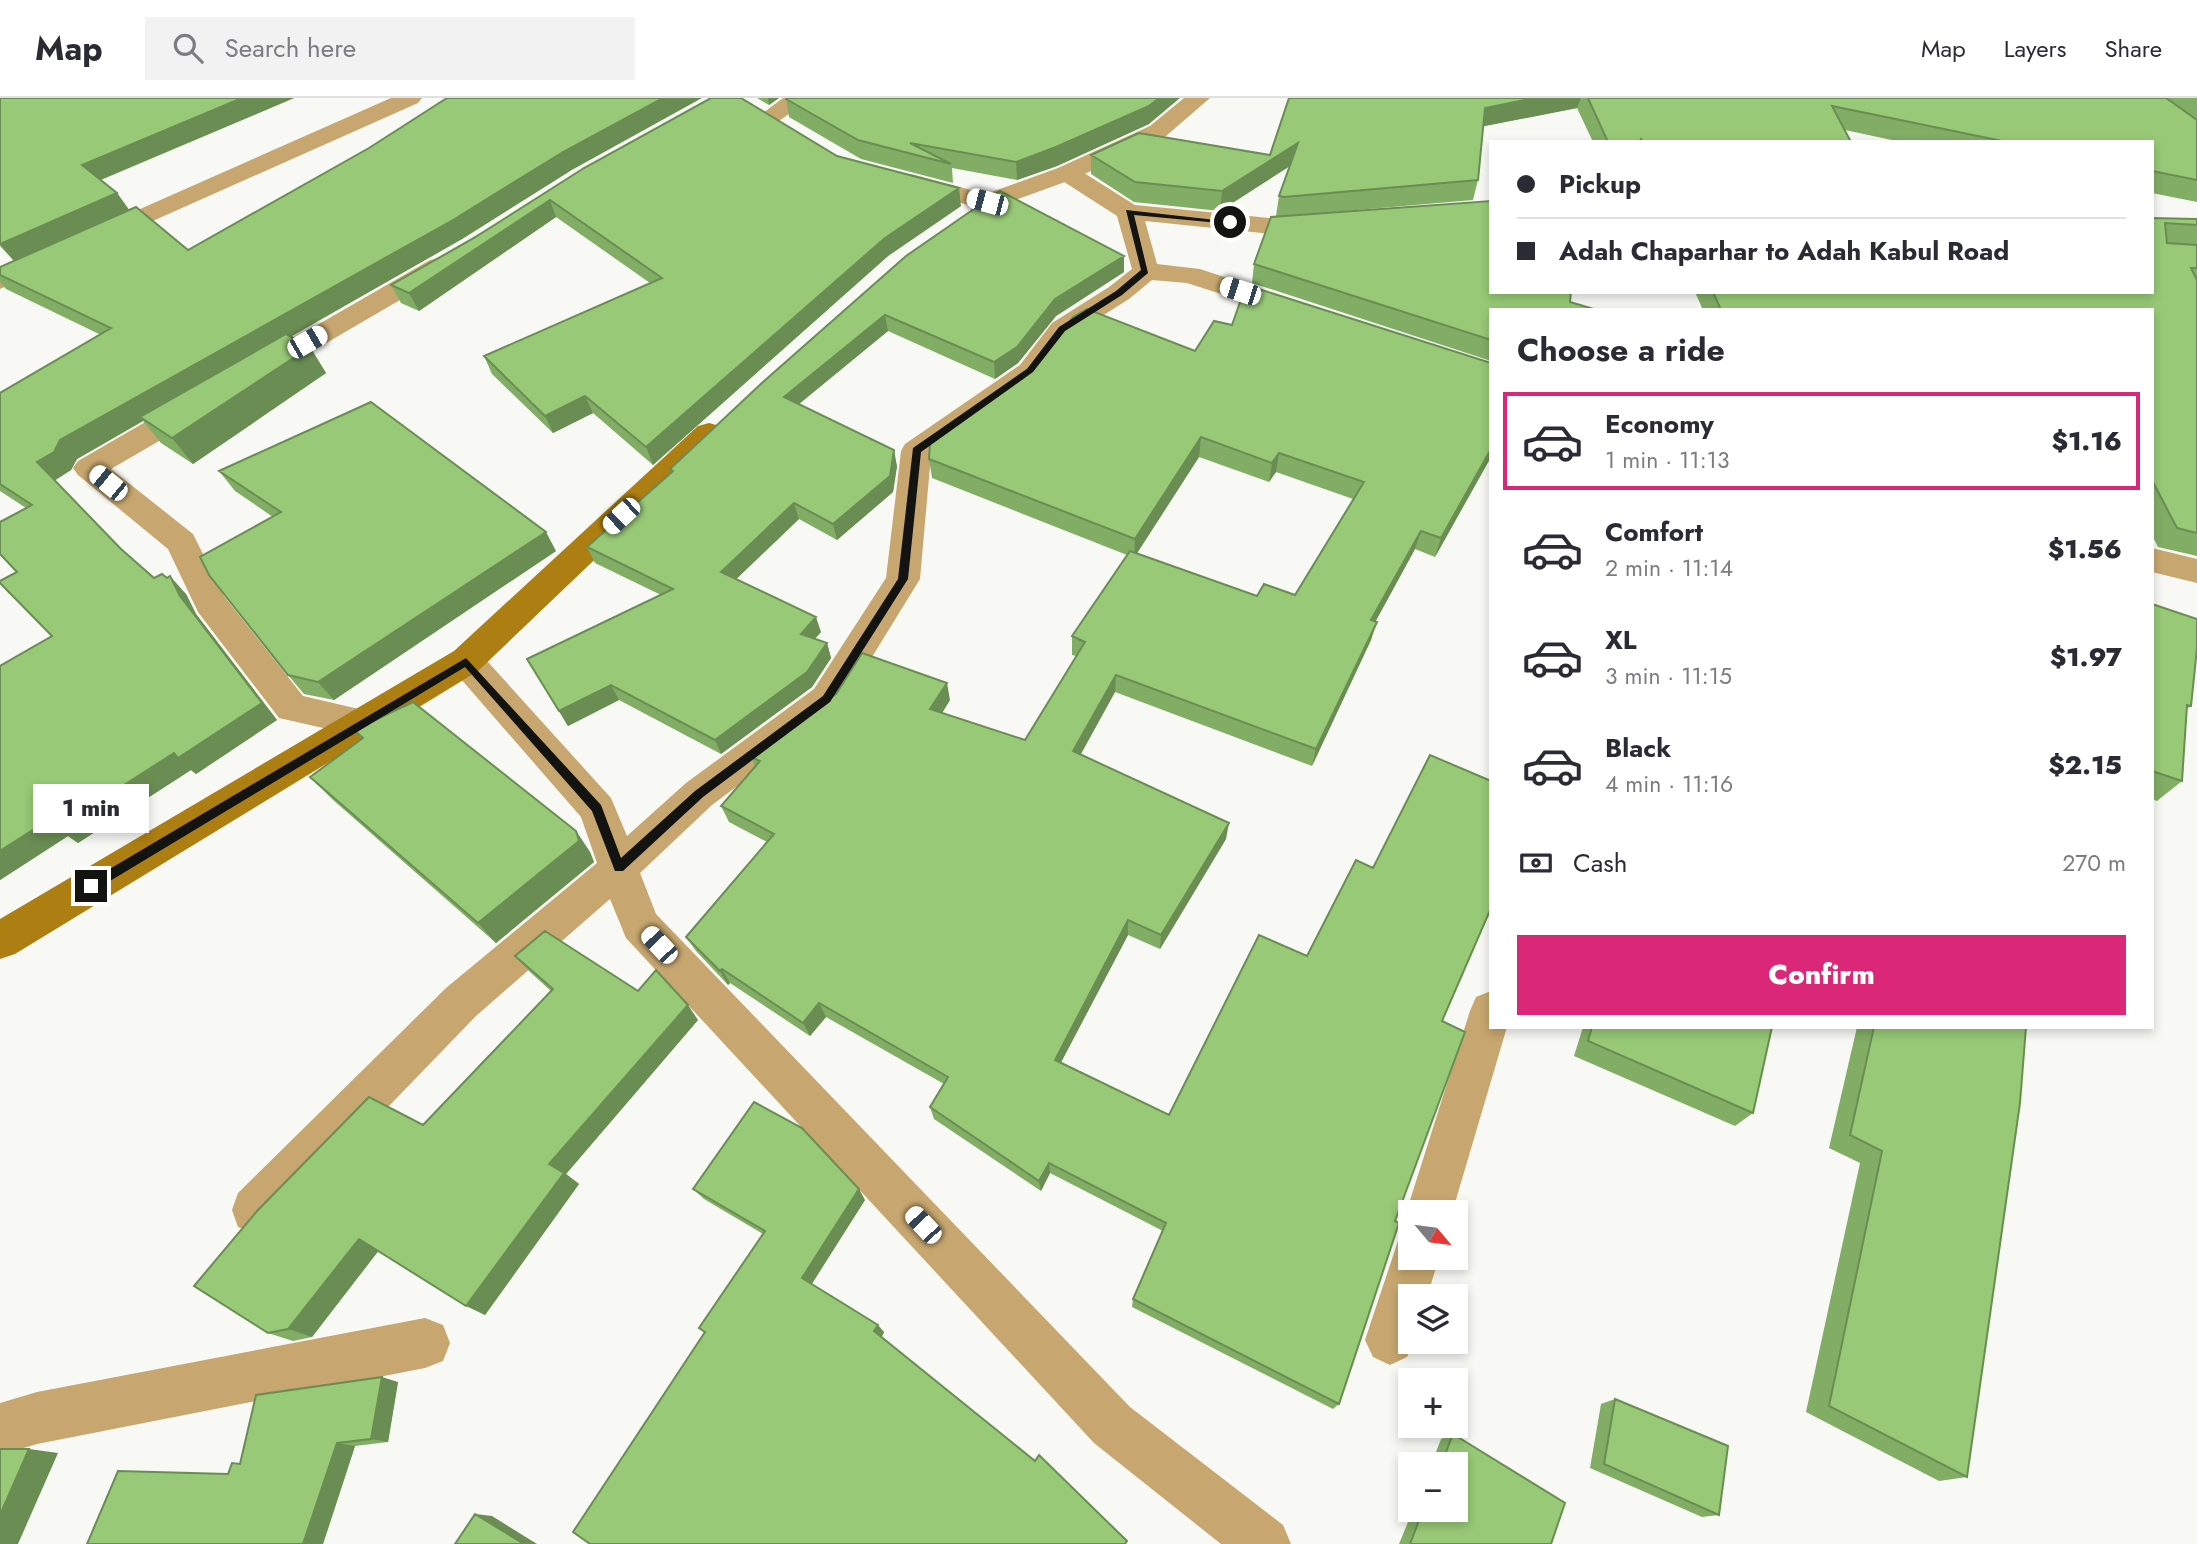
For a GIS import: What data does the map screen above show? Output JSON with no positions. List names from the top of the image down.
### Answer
{
  "north": "bottom right",
  "page": {
    "header": "Map",
    "search": "Search here",
    "nav": ["Map", "Layers", "Share"],
    "banner": ["Pickup", "Adah Chaparhar to Adah Kabul Road"],
    "heading": "Choose a ride",
    "list": [
      {
        "name": "Economy",
        "note": "1 min · 11:13",
        "value": "$1.16"
      },
      {
        "name": "Comfort",
        "note": "2 min · 11:14",
        "value": "$1.56"
      },
      {
        "name": "XL",
        "note": "3 min · 11:15",
        "value": "$1.97"
      },
      {
        "name": "Black",
        "note": "4 min · 11:16",
        "value": "$2.15"
      }
    ],
    "bubble": "1 min",
    "pay": ["Cash", "270 m"],
    "buttons": "Confirm",
    "map_buttons": ["+", "−"]
  }
}
